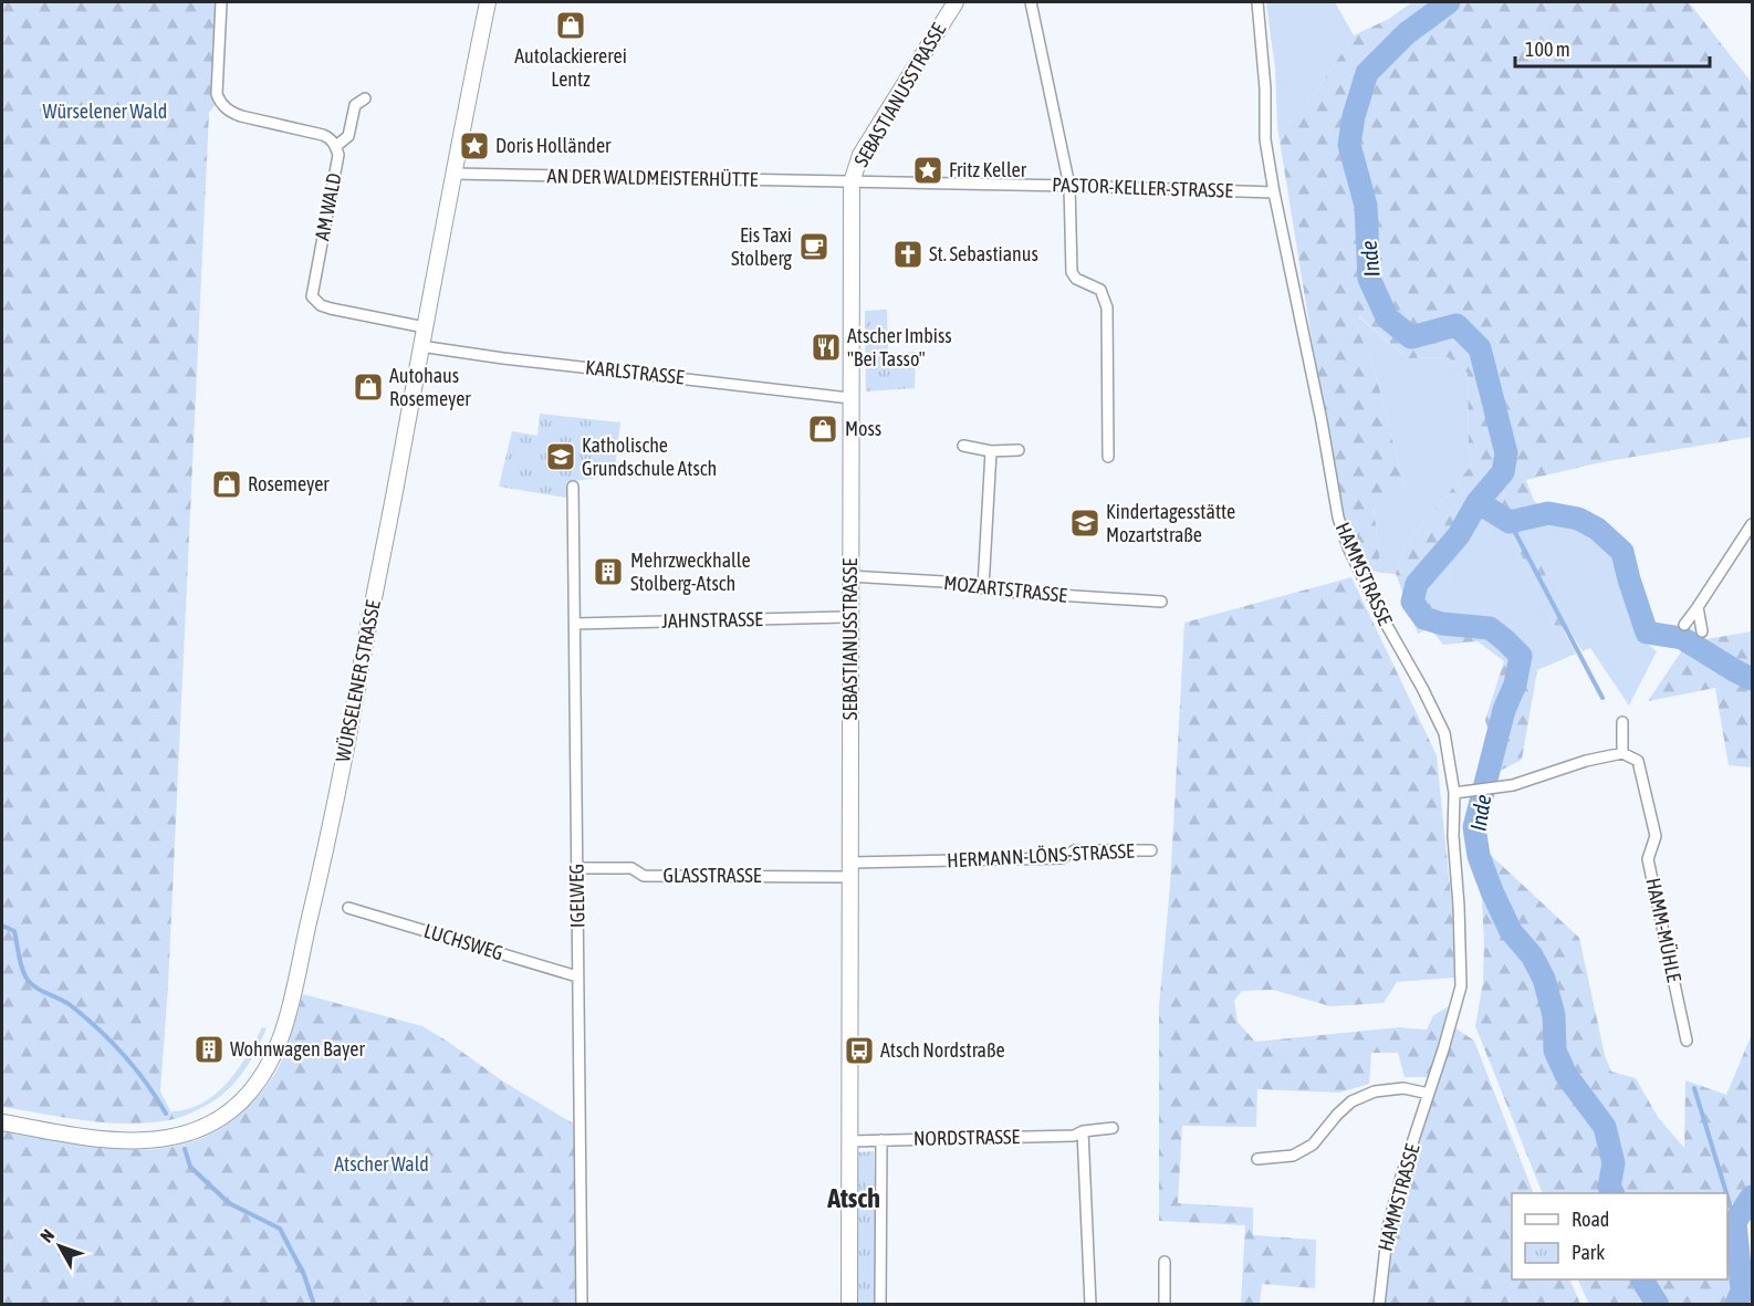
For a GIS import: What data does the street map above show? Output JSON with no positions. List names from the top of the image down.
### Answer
{
  "streets": {
    "main road": ["SEBASTIANUSSTRASSE", "WÜRSELENER STRASSE"],
    "street": [
      "AN DER WALDMEISTERHÜTTE",
      "PASTOR-KELLER-STRASSE",
      "AM WALD",
      "KARLSTRASSE",
      "HAMMSTRASSE",
      "MOZARTSTRASSE",
      "JAHNSTRASSE",
      "HERMANN-LÖNS-STRASSE",
      "GLASSTRASSE",
      "IGELWEG",
      "HAMM-MÜHLE",
      "LUCHSWEG",
      "NORDSTRASSE"
    ]
  },
  "crossings": [
    ["SEBASTIANUSSTRASSE", "AN DER WALDMEISTERHÜTTE"],
    ["SEBASTIANUSSTRASSE", "PASTOR-KELLER-STRASSE"],
    ["SEBASTIANUSSTRASSE", "KARLSTRASSE"],
    ["SEBASTIANUSSTRASSE", "MOZARTSTRASSE"],
    ["SEBASTIANUSSTRASSE", "JAHNSTRASSE"],
    ["SEBASTIANUSSTRASSE", "HERMANN-LÖNS-STRASSE"],
    ["SEBASTIANUSSTRASSE", "GLASSTRASSE"],
    ["SEBASTIANUSSTRASSE", "NORDSTRASSE"],
    ["AN DER WALDMEISTERHÜTTE", "PASTOR-KELLER-STRASSE"],
    ["AN DER WALDMEISTERHÜTTE", "WÜRSELENER STRASSE"],
    ["PASTOR-KELLER-STRASSE", "HAMMSTRASSE"],
    ["AM WALD", "WÜRSELENER STRASSE"],
    ["KARLSTRASSE", "WÜRSELENER STRASSE"],
    ["JAHNSTRASSE", "IGELWEG"],
    ["HERMANN-LÖNS-STRASSE", "GLASSTRASSE"],
    ["GLASSTRASSE", "IGELWEG"],
    ["IGELWEG", "LUCHSWEG"]
  ],
  "districts": ["Atsch"],
  "water": ["Inde"],
  "parks": ["Würselener Wald", "Atscher Wald"],
  "places": {
    "shop": [
      "Autolackiererei Lentz",
      "Autohaus Rosemeyer",
      "Moss",
      "Rosemeyer"
    ],
    "place": ["Doris Holländer", "Fritz Keller"],
    "cafe": ["Eis Taxi Stolberg"],
    "church": ["St. Sebastianus"],
    "restaurant": ["Atscher Imbiss \"Bei Tasso\""],
    "school or university": ["Katholische Grundschule Atsch", "Kindertagesstätte Mozartstraße"],
    "building": ["Mehrzweckhalle Stolberg-Atsch", "Wohnwagen Bayer"],
    "bus stop": ["Atsch Nordstraße"]
  },
  "legend": ["Road", "Park"],
  "scale_bar": "100 m",
  "north": "top left"
}
